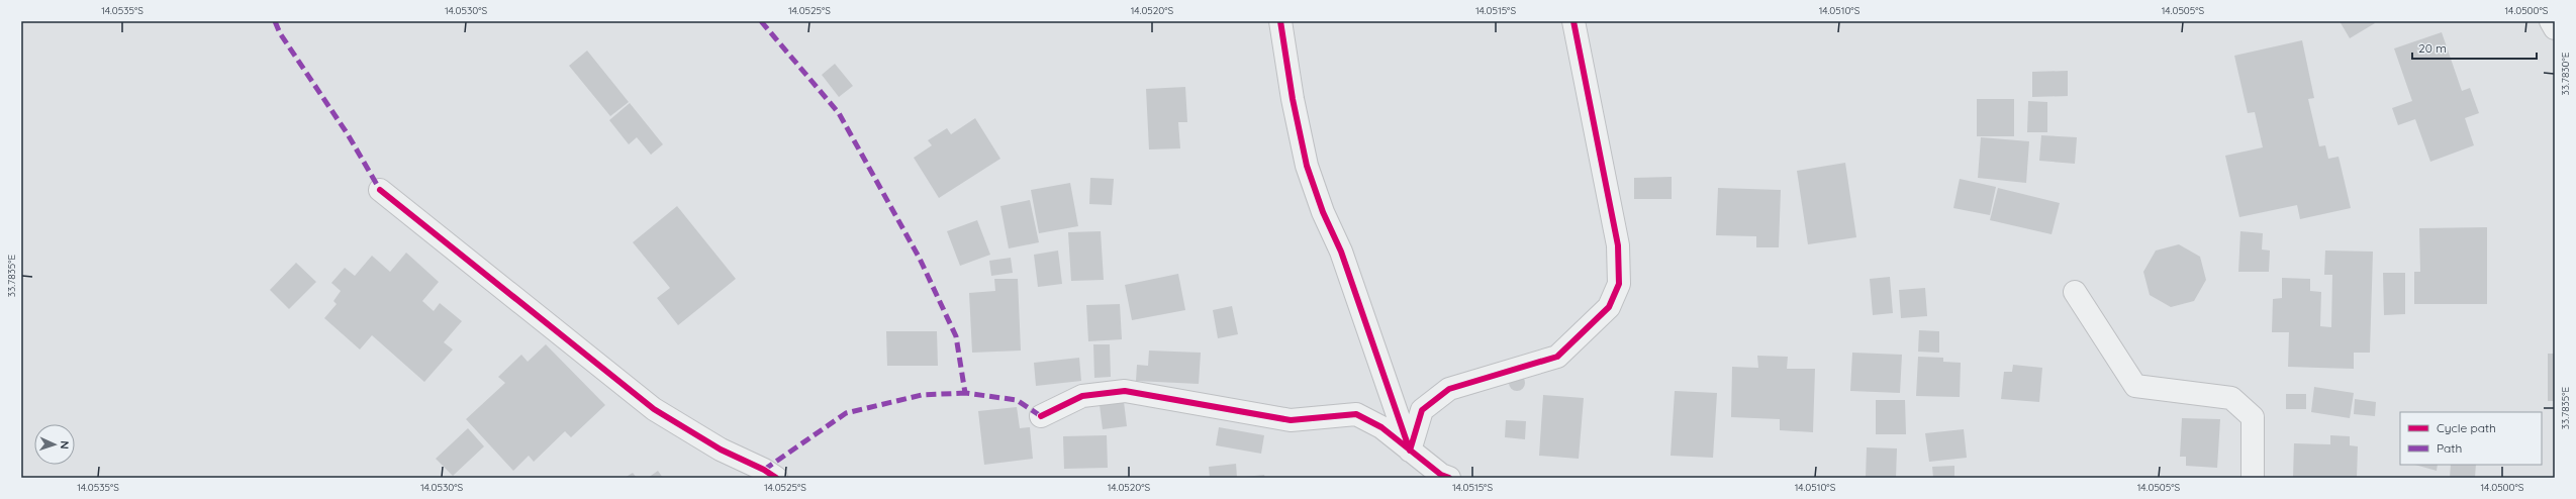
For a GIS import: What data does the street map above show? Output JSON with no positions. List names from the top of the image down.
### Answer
{
  "legend": ["Cycle path", "Path"],
  "scale_bar": "20 m",
  "north": "right",
  "coordinates": [
    "14.0535°S",
    "14.0530°S",
    "14.0525°S",
    "14.0520°S",
    "14.0515°S",
    "14.0510°S",
    "14.0505°S",
    "14.0500°S",
    "33.7830°E",
    "33.7835°E"
  ]
}
